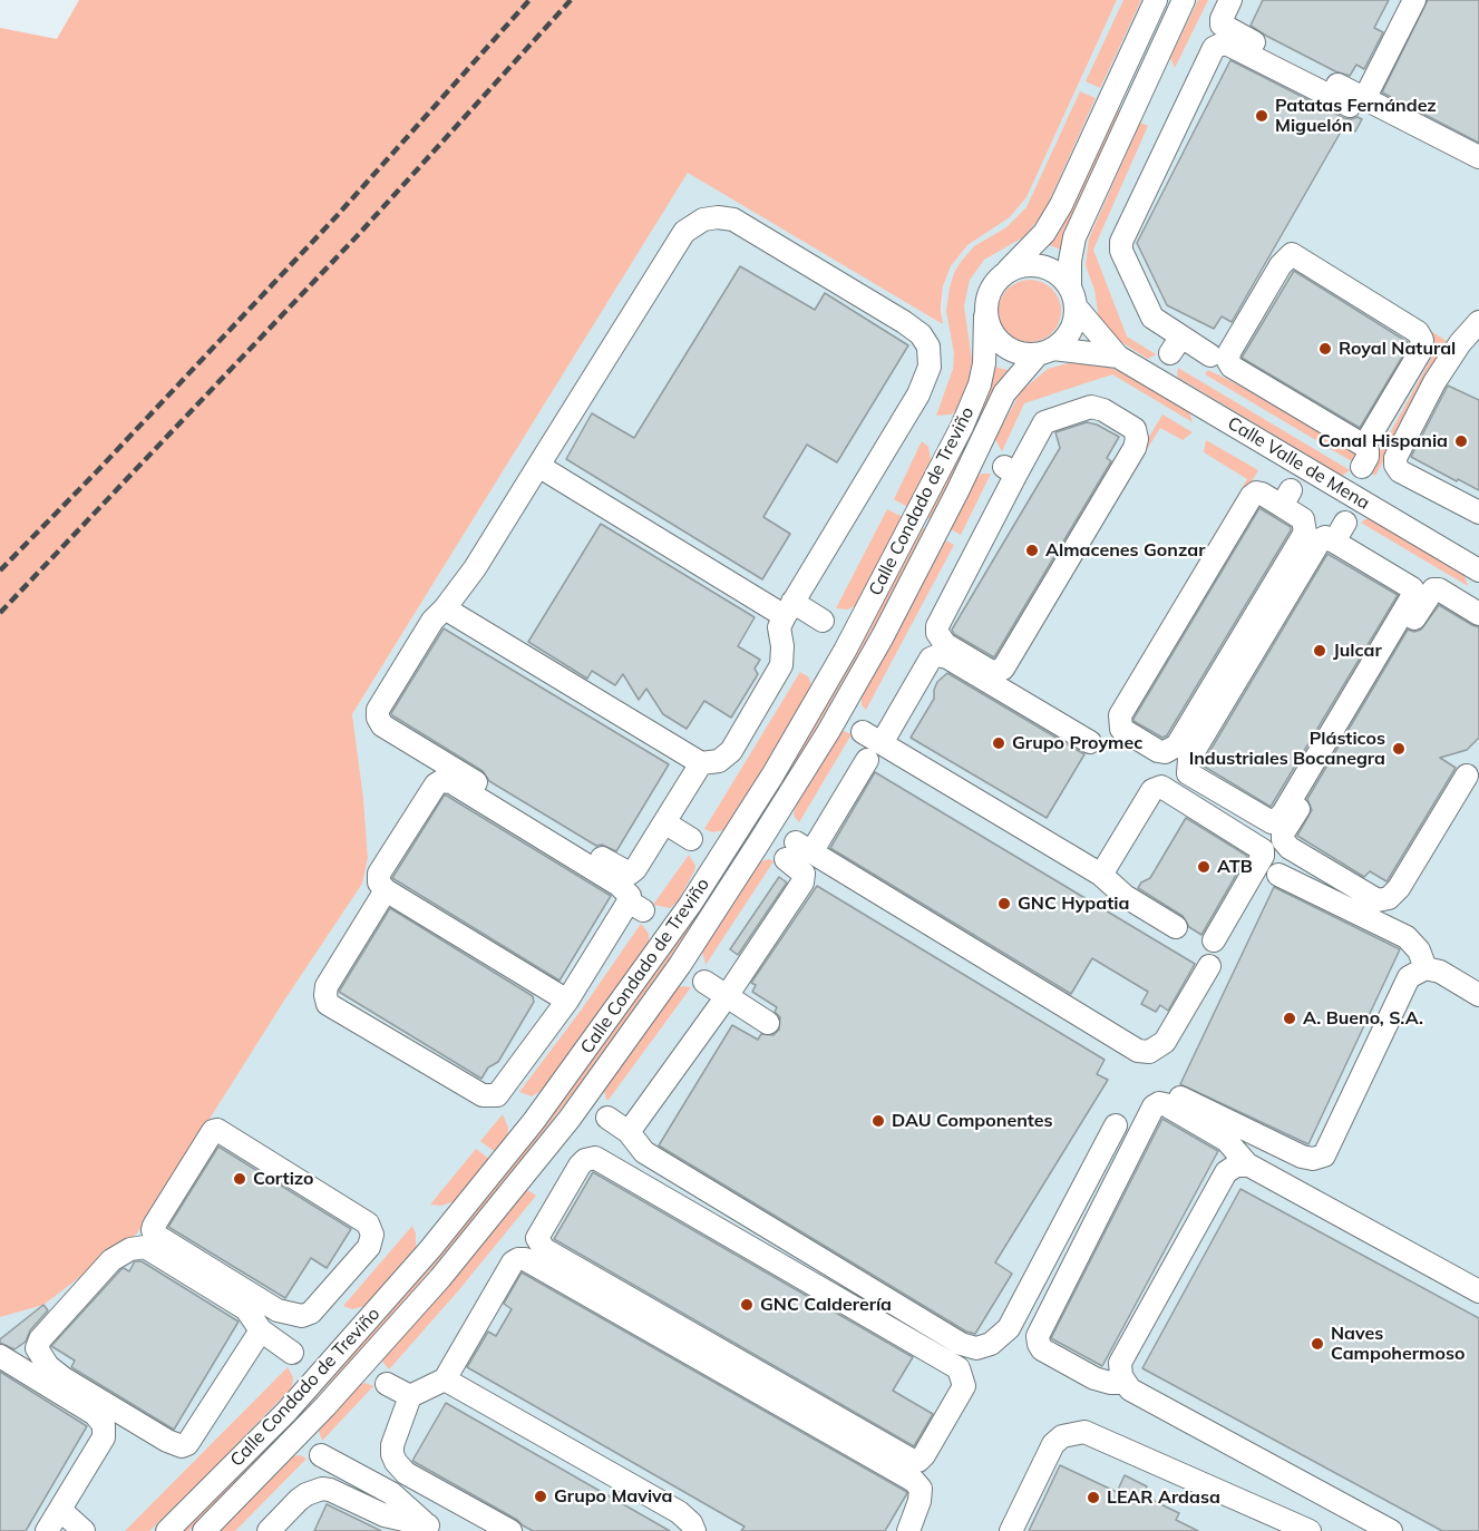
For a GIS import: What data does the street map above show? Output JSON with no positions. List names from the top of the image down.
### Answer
{
  "streets": {
    "street": ["Calle Valle de Mena", "Calle Condado de Treviño"]
  },
  "crossings": [
    ["Calle Valle de Mena", "Calle Condado de Treviño"]
  ],
  "places": [
    "Patatas Fernández Miguelón",
    "Royal Natural",
    "Conal Hispania",
    "Almacenes Gonzar",
    "Julcar",
    "Grupo Proymec",
    "Plásticos Industriales Bocanegra",
    "ATB",
    "GNC Hypatia",
    "A. Bueno, S.A.",
    "DAU Componentes",
    "Cortizo",
    "GNC Calderería",
    "Naves Campohermoso",
    "Grupo Maviva",
    "LEAR Ardasa"
  ]
}
